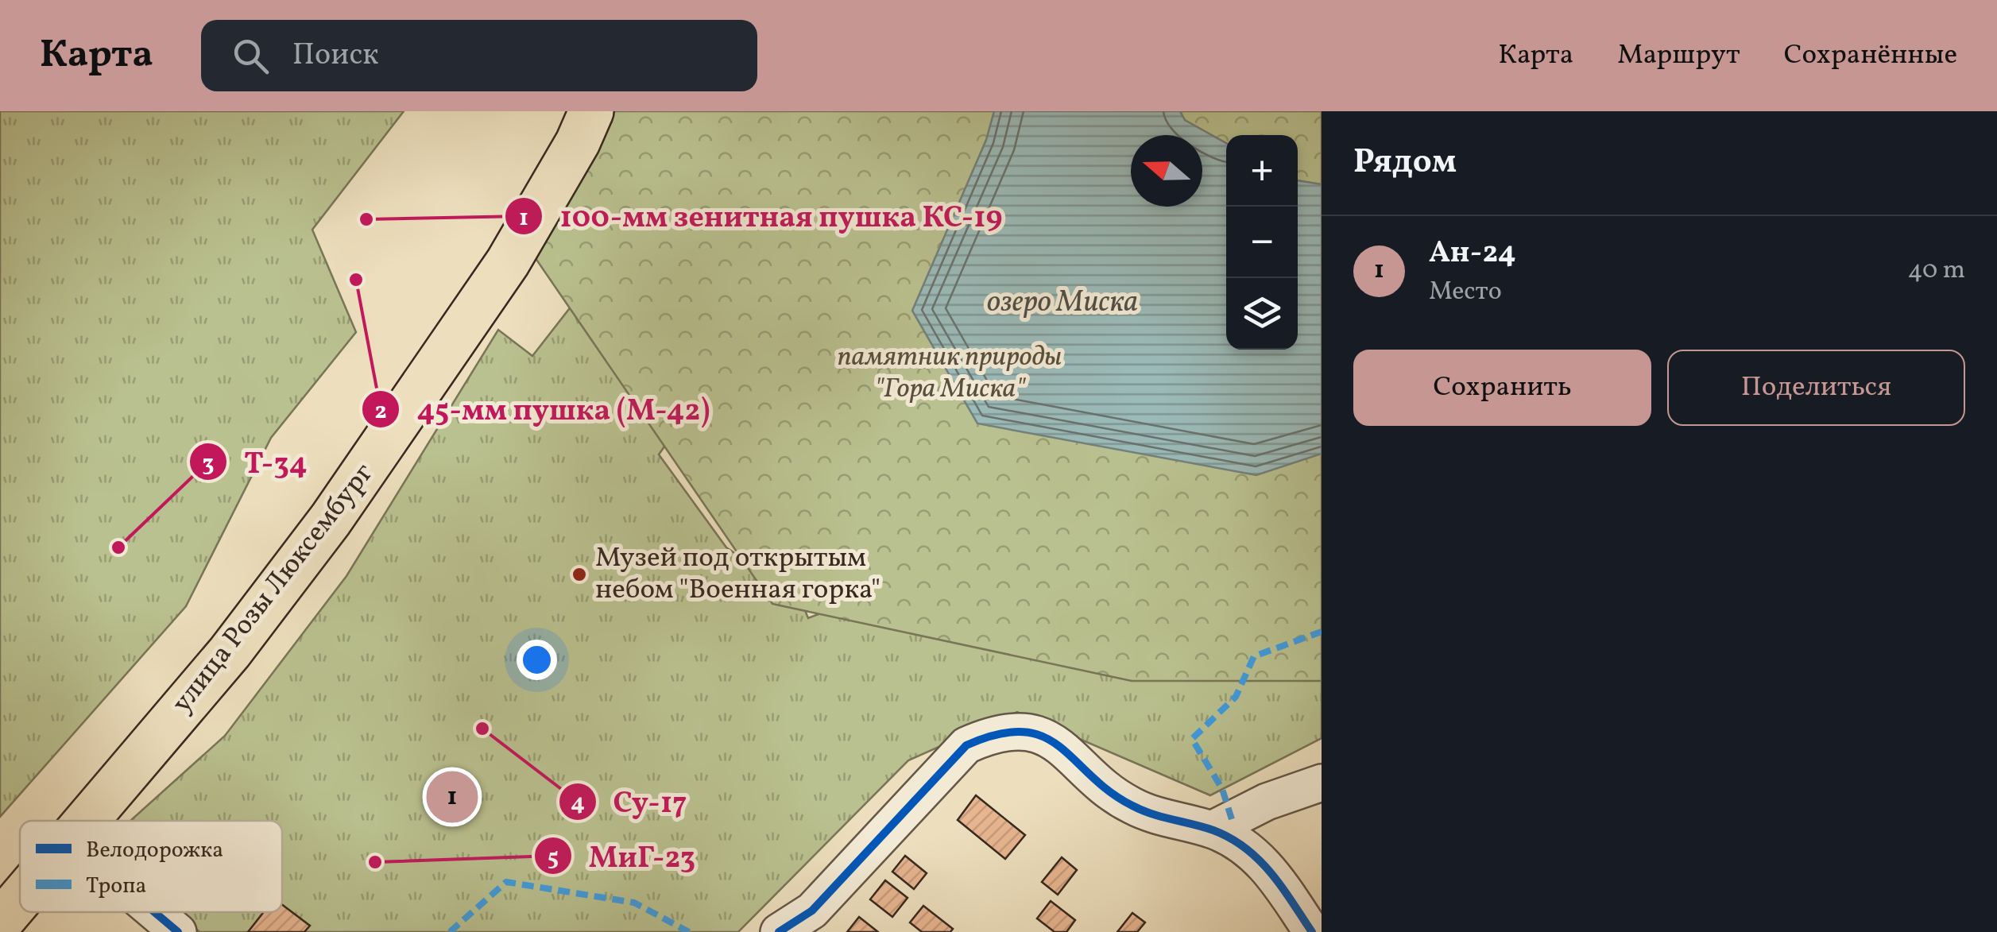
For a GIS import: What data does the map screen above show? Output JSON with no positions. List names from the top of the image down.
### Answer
{
  "streets": {
    "main road": ["улица Розы Люксембург"]
  },
  "water": ["озеро Миска"],
  "parks": ["памятник природы \"Гора Миска\""],
  "places": [
    "100-мм зенитная пушка КС-19",
    "45-мм пушка (М-42)",
    "Т-34",
    "Музей под открытым небом \"Военная горка\"",
    "Су-17",
    "МиГ-23"
  ],
  "legend": ["Велодорожка", "Тропа"],
  "north": "left",
  "page": {
    "header": "Карта",
    "search": "Поиск",
    "nav": ["Карта", "Маршрут", "Сохранённые"],
    "heading": "Рядом",
    "map_buttons": ["+", "−"],
    "list": [
      {
        "mark": "1",
        "name": "Ан-24",
        "note": "Место",
        "value": "40 m"
      }
    ],
    "buttons": ["Сохранить", "Поделиться"],
    "pins": "1"
  }
}
